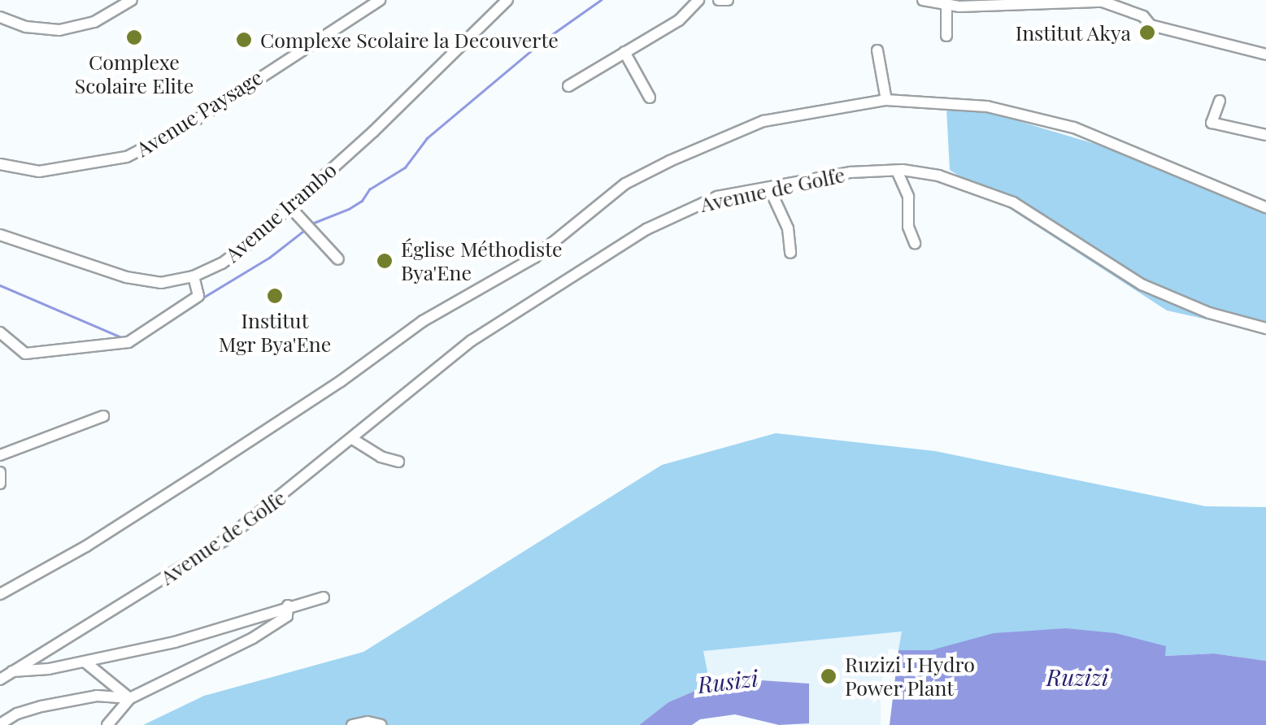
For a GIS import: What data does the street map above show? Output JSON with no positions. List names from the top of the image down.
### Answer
{
  "streets": {
    "street": ["Avenue Paysage", "Avenue de Golfe", "Avenue Irambo"]
  },
  "water": ["Ruzizi", "Rusizi"],
  "places": [
    "Institut Akya",
    "Complexe Scolaire Elite",
    "Complexe Scolaire la Decouverte",
    "Église Méthodiste Bya'Ene",
    "Institut Mgr Bya'Ene",
    "Ruzizi I Hydro Power Plant"
  ]
}
